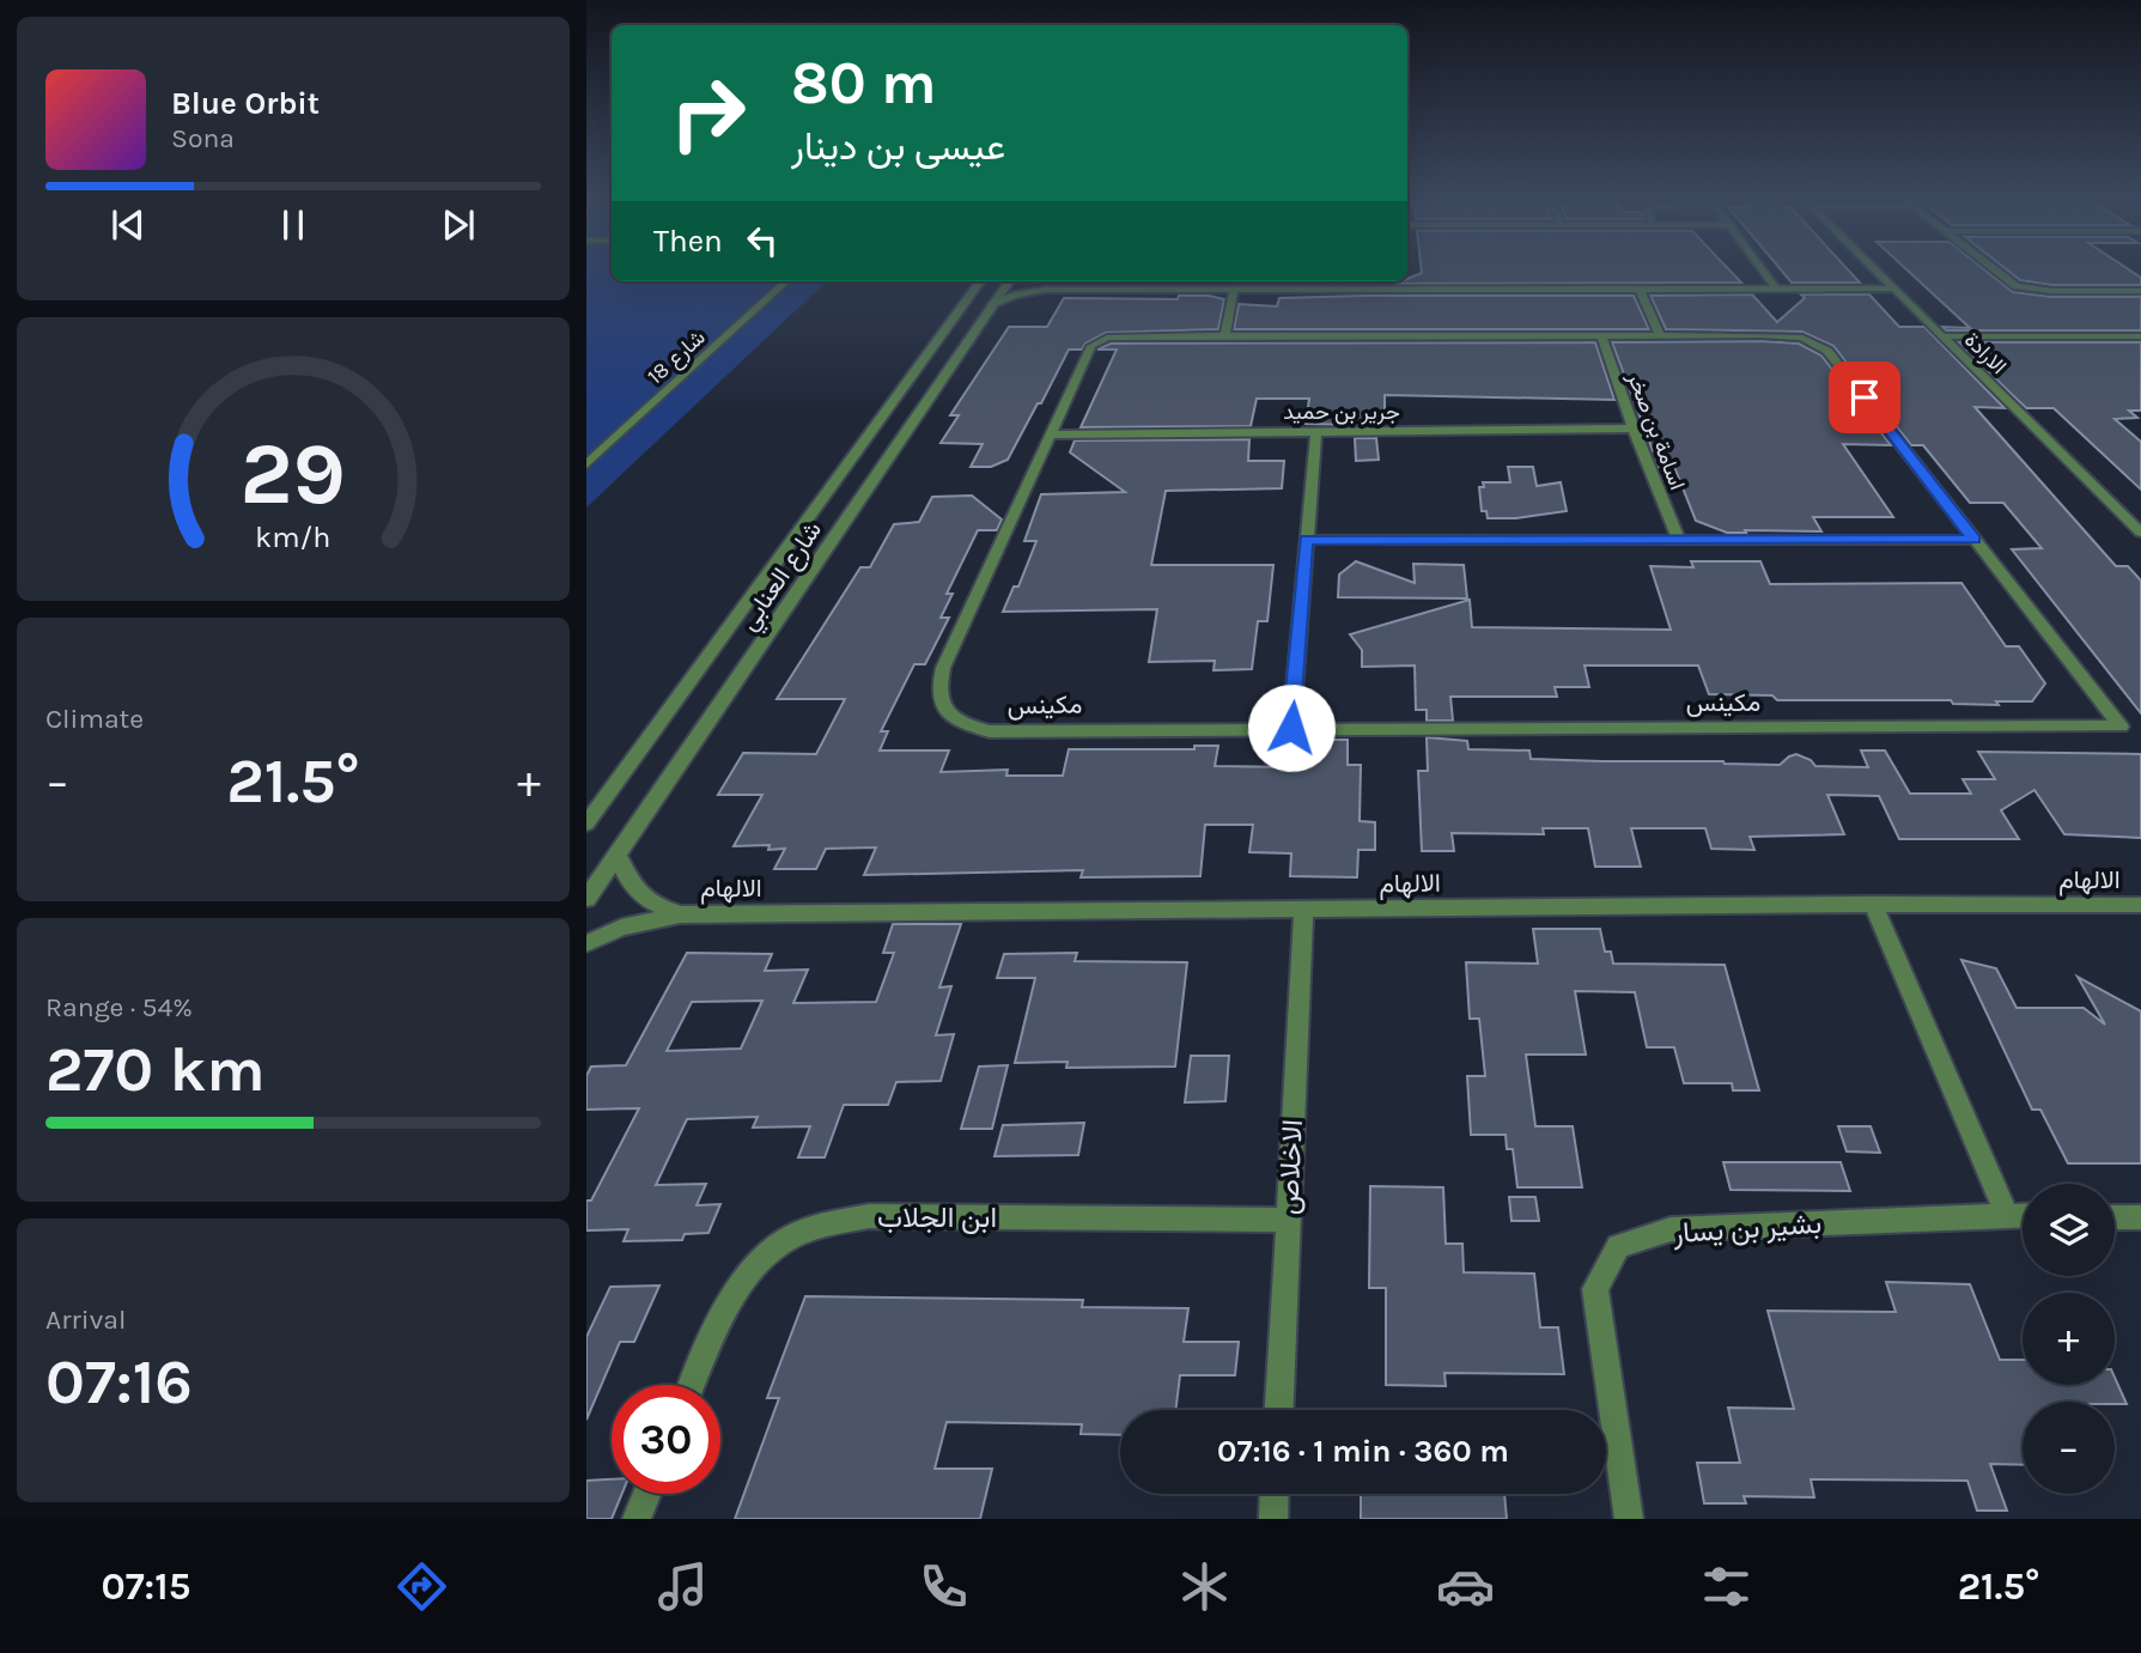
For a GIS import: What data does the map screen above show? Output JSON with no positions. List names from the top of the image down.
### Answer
{
  "streets": {
    "street": [
      "الارادة",
      "شارع 18",
      "جرير بن حميد",
      "اسامة بن صخر",
      "شارع العنابي",
      "مكينس",
      "الالهام",
      "الاخلاص",
      "ابن الجلاب",
      "بشير بن يسار"
    ]
  },
  "crossings": [
    ["جرير بن حميد", "اسامة بن صخر"],
    ["جرير بن حميد", "مكينس"],
    ["اسامة بن صخر", "مكينس"],
    ["شارع العنابي", "الالهام"],
    ["الالهام", "الاخلاص"],
    ["الاخلاص", "ابن الجلاب"]
  ],
  "page": {
    "turn": ["80 m", "عيسى بن دينار"],
    "song": ["Blue Orbit", "Sona"],
    "then": "Then",
    "tile": [
      "Climate",
      ["Range · 54%", "270 km"],
      ["Arrival", "07:16"]
    ],
    "heat": ["−", "21.5°", "+"],
    "map_buttons": ["+", "−"],
    "limit": "30",
    "trip": "07:16 · 1 min · 360 m",
    "tabs": ["07:15", "21.5°"],
    "gauge": ["29", "km/h"]
  }
}
